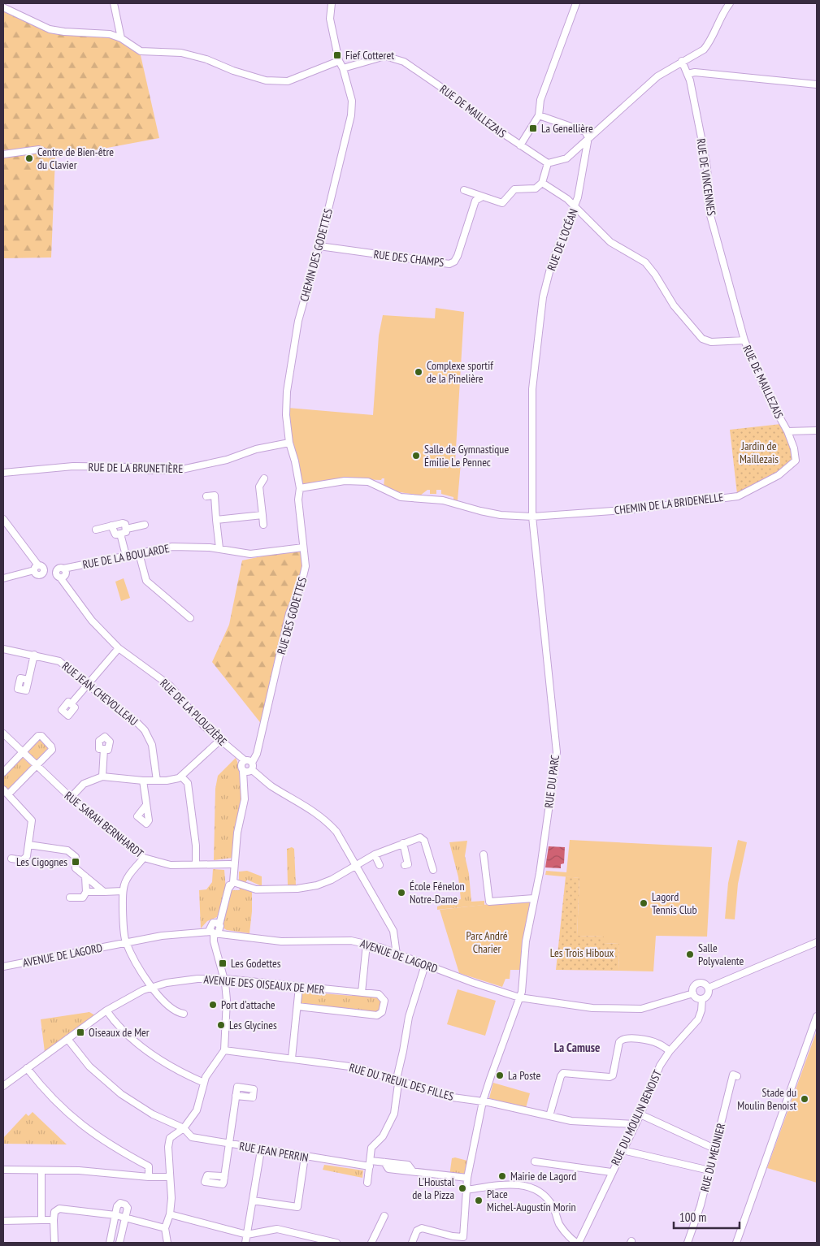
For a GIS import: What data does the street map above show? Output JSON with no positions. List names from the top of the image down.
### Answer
{
  "streets": {
    "street": [
      "RUE DE MAILLEZAIS",
      "RUE DE VINCENNES",
      "RUE DE L'OCÉAN",
      "CHEMIN DES GODETTES",
      "RUE DES CHAMPS",
      "RUE DE LA BRUNETIÈRE",
      "CHEMIN DE LA BRIDENELLE",
      "RUE DE LA BOULARDE",
      "RUE DES GODETTES",
      "RUE JEAN CHEVOLLEAU",
      "RUE DE LA PLOUZIÈRE",
      "RUE DU PARC",
      "RUE SARAH BERNHARDT",
      "AVENUE DE LAGORD",
      "AVENUE DES OISEAUX DE MER",
      "RUE DU TREUIL DES FILLES",
      "RUE DU MOULIN BENOIST",
      "RUE JEAN PERRIN",
      "RUE DU MEUNIER"
    ]
  },
  "crossings": [
    ["RUE DE MAILLEZAIS", "RUE DE VINCENNES"],
    ["RUE DE MAILLEZAIS", "RUE DE L'OCÉAN"],
    ["RUE DE MAILLEZAIS", "CHEMIN DES GODETTES"],
    ["RUE DE MAILLEZAIS", "CHEMIN DE LA BRIDENELLE"],
    ["RUE DE L'OCÉAN", "CHEMIN DE LA BRIDENELLE"],
    ["RUE DE L'OCÉAN", "RUE DU PARC"],
    ["CHEMIN DES GODETTES", "RUE DES CHAMPS"],
    ["CHEMIN DES GODETTES", "RUE DE LA BRUNETIÈRE"],
    ["CHEMIN DES GODETTES", "RUE DES GODETTES"],
    ["RUE DE LA BRUNETIÈRE", "RUE DES GODETTES"],
    ["CHEMIN DE LA BRIDENELLE", "RUE DES GODETTES"],
    ["CHEMIN DE LA BRIDENELLE", "RUE DU PARC"],
    ["RUE DE LA BOULARDE", "RUE DES GODETTES"],
    ["RUE DE LA BOULARDE", "RUE DE LA PLOUZIÈRE"],
    ["RUE DES GODETTES", "RUE DE LA PLOUZIÈRE"],
    ["RUE DU PARC", "AVENUE DE LAGORD"],
    ["RUE DU PARC", "RUE DU TREUIL DES FILLES"],
    ["RUE DU PARC", "RUE JEAN PERRIN"],
    ["AVENUE DE LAGORD", "RUE DU MOULIN BENOIST"],
    ["AVENUE DES OISEAUX DE MER", "RUE JEAN PERRIN"],
    ["RUE DU TREUIL DES FILLES", "RUE DU MOULIN BENOIST"]
  ],
  "districts": ["La Camuse"],
  "parks": ["Jardin de Maillezais", "Parc André Charier", "Les Trois Hiboux"],
  "places": {
    "transit": [
      "Fief Cotteret",
      "La Genellière",
      "Les Cigognes",
      "Les Godettes",
      "Oiseaux de Mer"
    ],
    "other": [
      "Centre de Bien-être du Clavier",
      "Complexe sportif de la Pinelière",
      "Salle de Gymnastique Émilie Le Pennec",
      "École Fénelon Notre-Dame",
      "Lagord Tennis Club",
      "Salle Polyvalente",
      "Port d'attache",
      "Les Glycines",
      "La Poste",
      "Stade du Moulin Benoist",
      "Mairie de Lagord",
      "L'Houstal de la Pizza",
      "Place Michel-Augustin Morin"
    ]
  },
  "scale_bar": "100 m"
}
